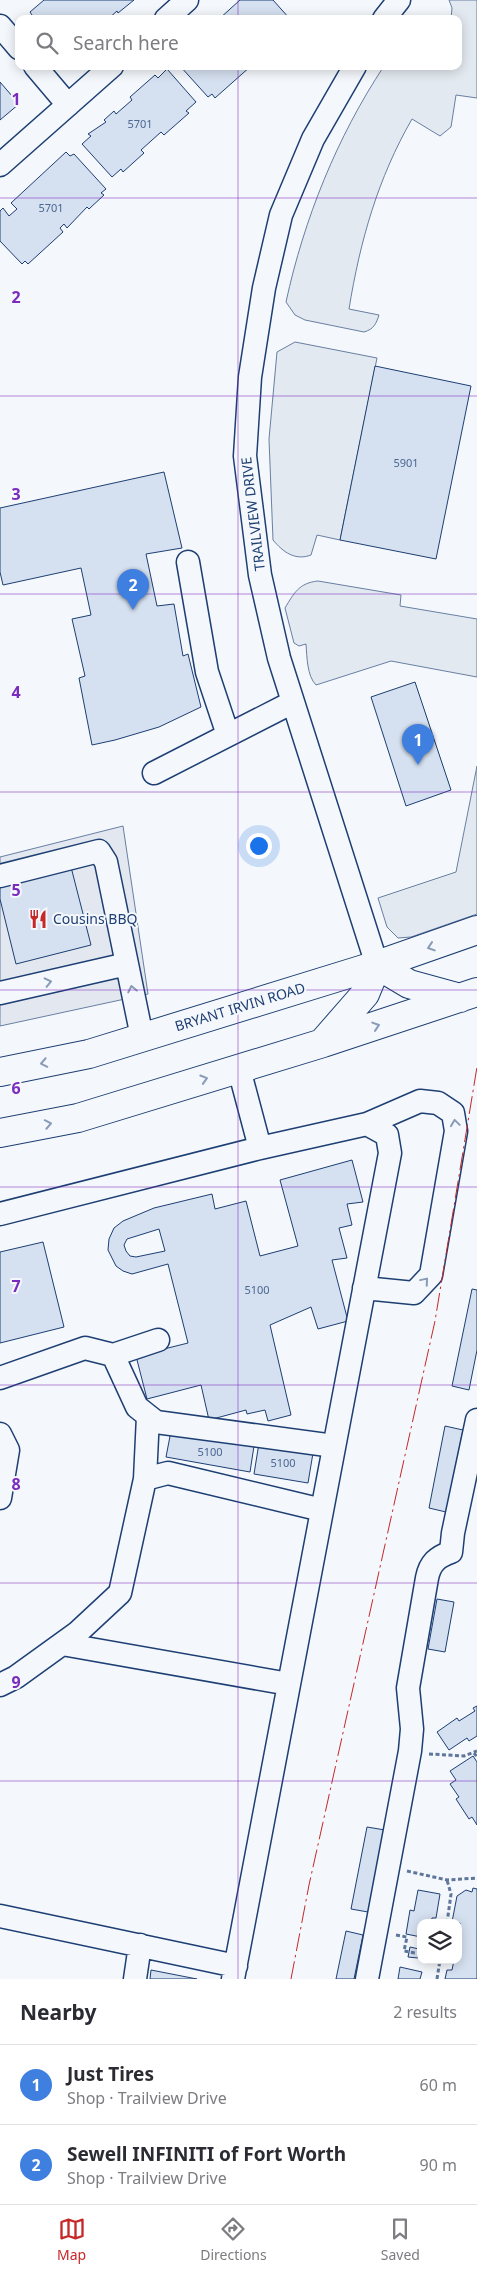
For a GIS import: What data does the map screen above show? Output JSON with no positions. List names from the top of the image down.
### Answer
{
  "streets": {
    "main road": ["BRYANT IRVIN ROAD"],
    "street": ["TRAILVIEW DRIVE"]
  },
  "crossings": [
    ["TRAILVIEW DRIVE", "BRYANT IRVIN ROAD"]
  ],
  "places": {
    "restaurant": ["Cousins BBQ"]
  },
  "house_numbers": [
    "5701",
    "5701",
    "5901",
    "5100",
    "5100",
    "5100"
  ],
  "page": {
    "search": "Search here",
    "pins": ["2", "1"],
    "heading": ["Nearby", "2 results"],
    "list": [
      {
        "mark": "1",
        "name": "Just Tires",
        "note": "Shop · Trailview Drive",
        "value": "60 m"
      },
      {
        "mark": "2",
        "name": "Sewell INFINITI of Fort Worth",
        "note": "Shop · Trailview Drive",
        "value": "90 m"
      }
    ],
    "nav": ["Map", "Directions", "Saved"]
  },
  "grid": {
    "rows": [
      "1",
      "2",
      "3",
      "4",
      "5",
      "6",
      "7",
      "8",
      "9"
    ]
  }
}
